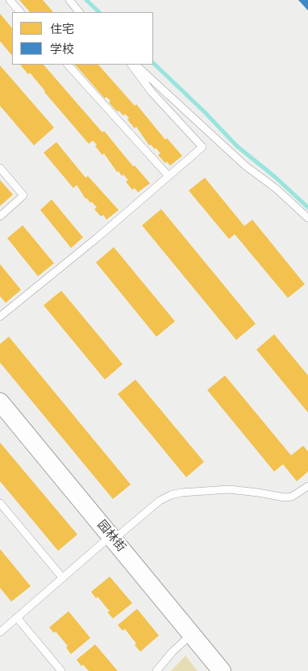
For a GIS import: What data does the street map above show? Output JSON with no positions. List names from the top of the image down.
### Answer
{
  "streets": {
    "street": ["园林街"]
  },
  "legend": ["住宅", "学校"]
}
